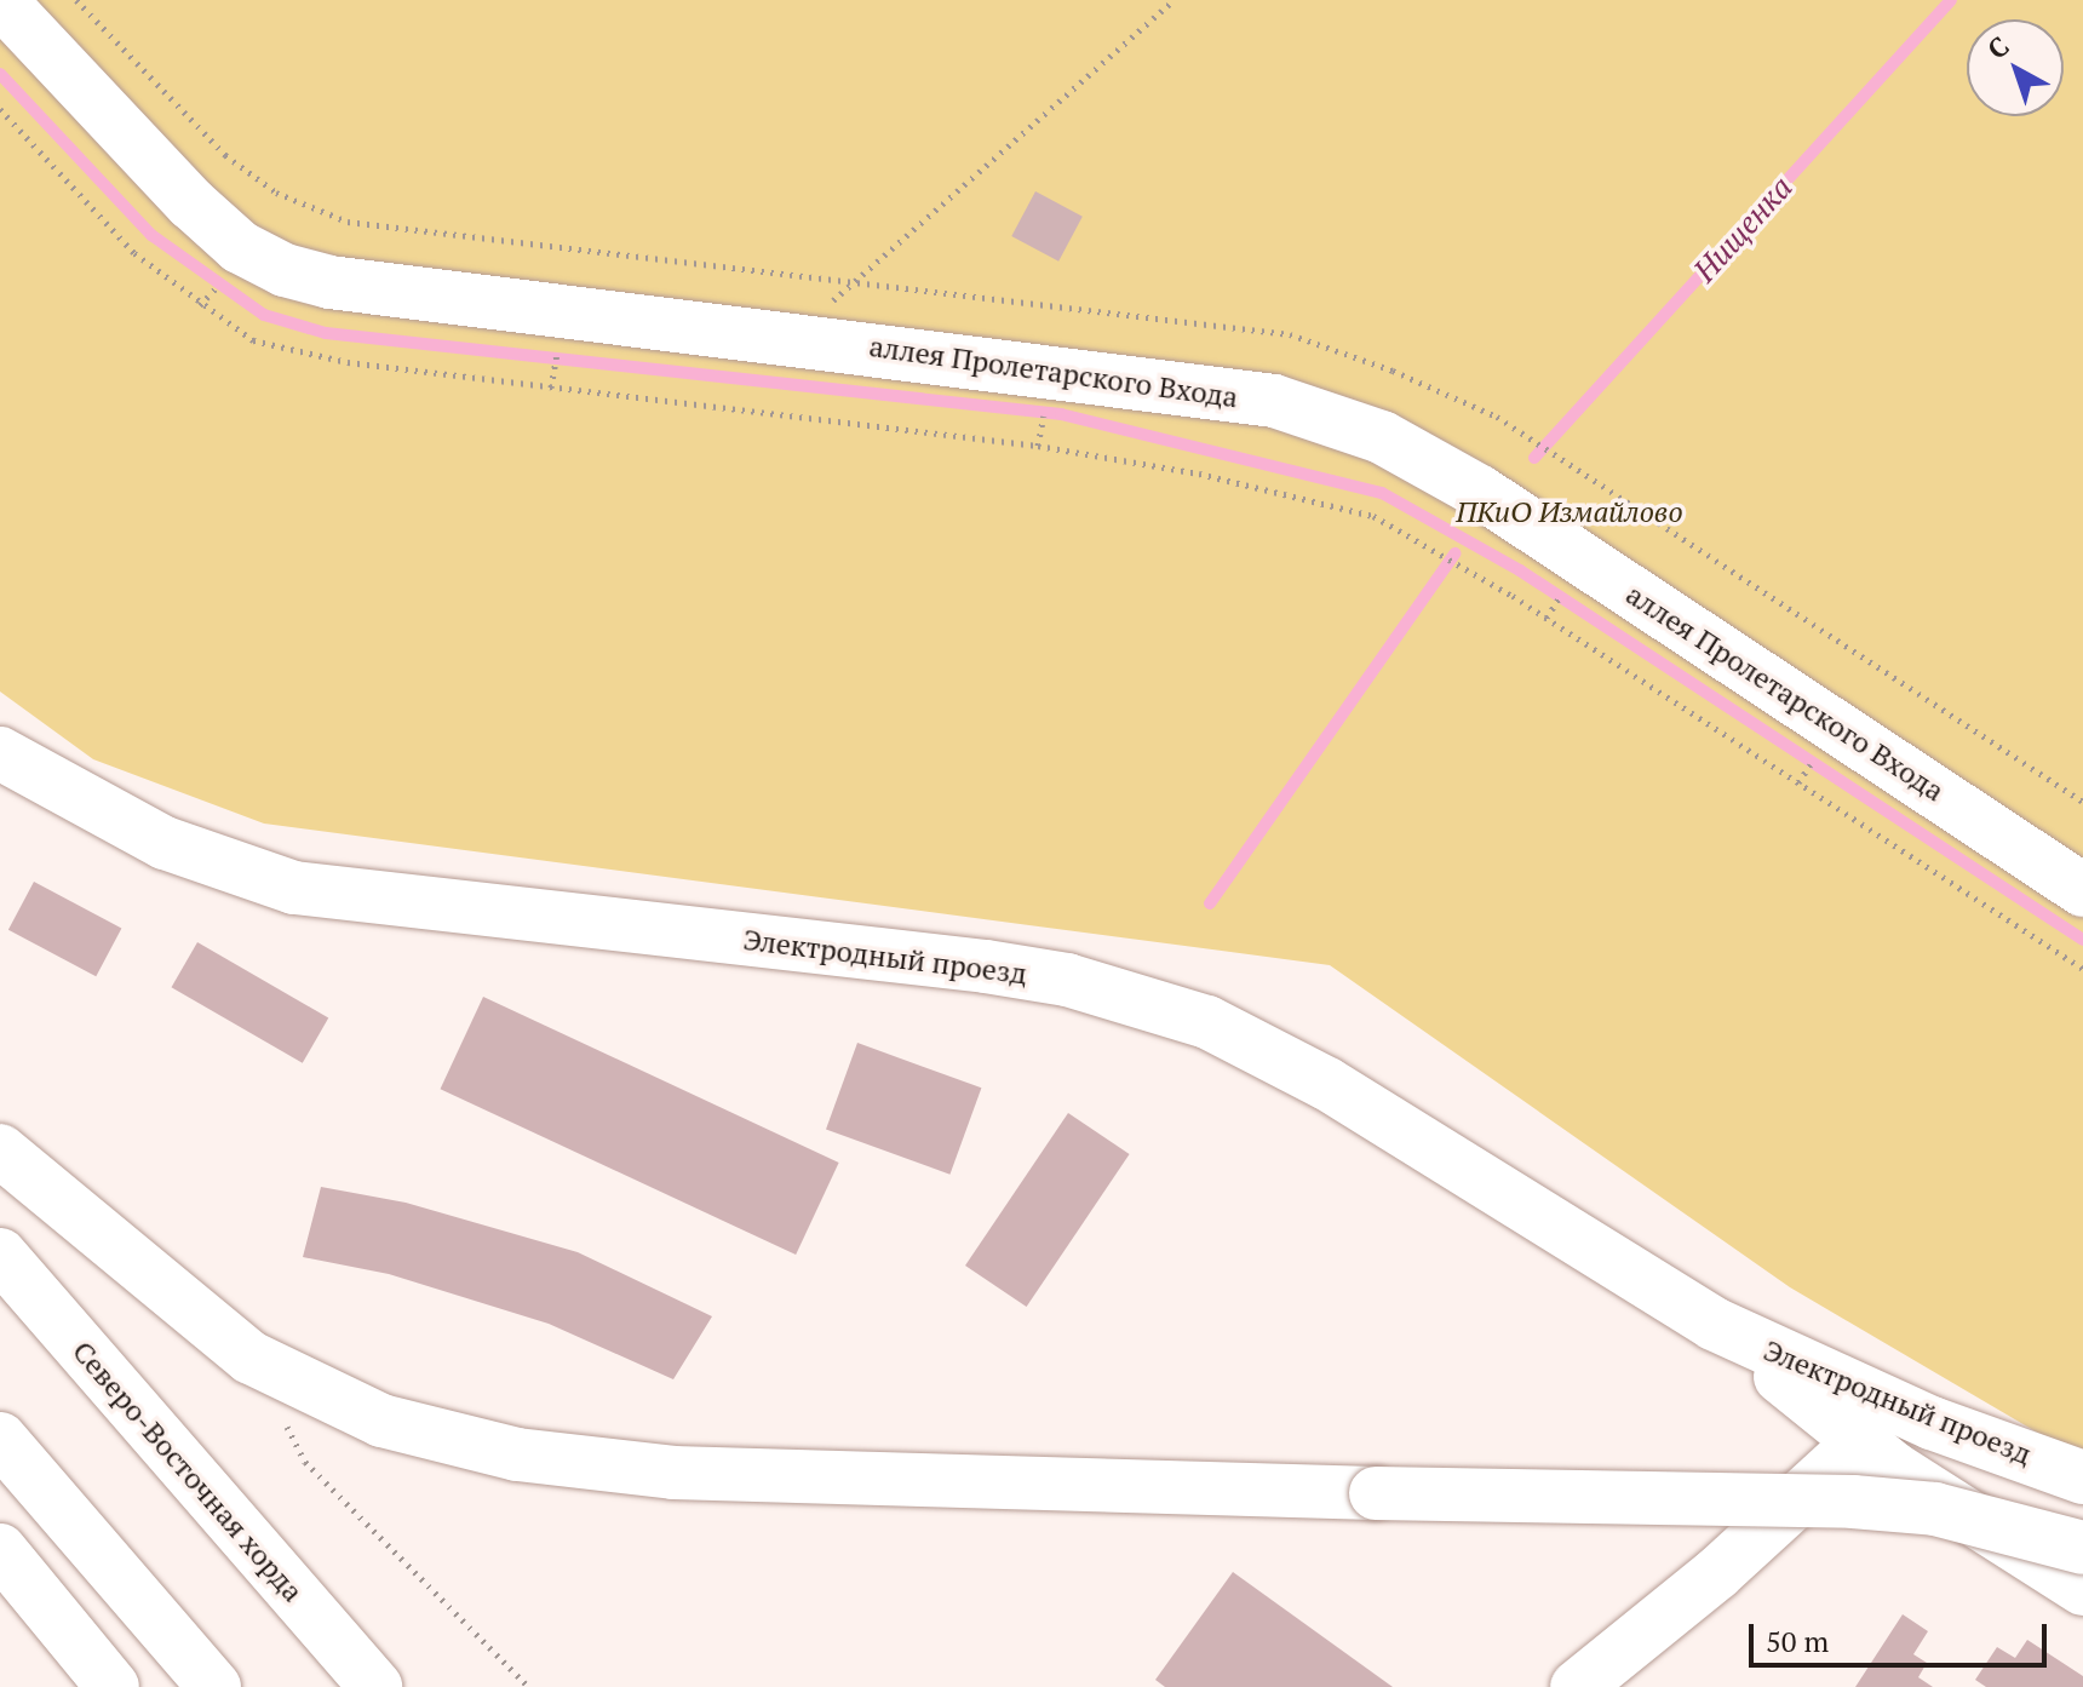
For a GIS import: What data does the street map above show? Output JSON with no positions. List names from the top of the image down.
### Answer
{
  "streets": {
    "street": ["аллея Пролетарского Входа", "Электродный проезд", "Северо-Восточная хорда"]
  },
  "water": ["Нищенка"],
  "parks": ["ПКиО Измайлово"],
  "scale_bar": "50 m",
  "north": "top left"
}
